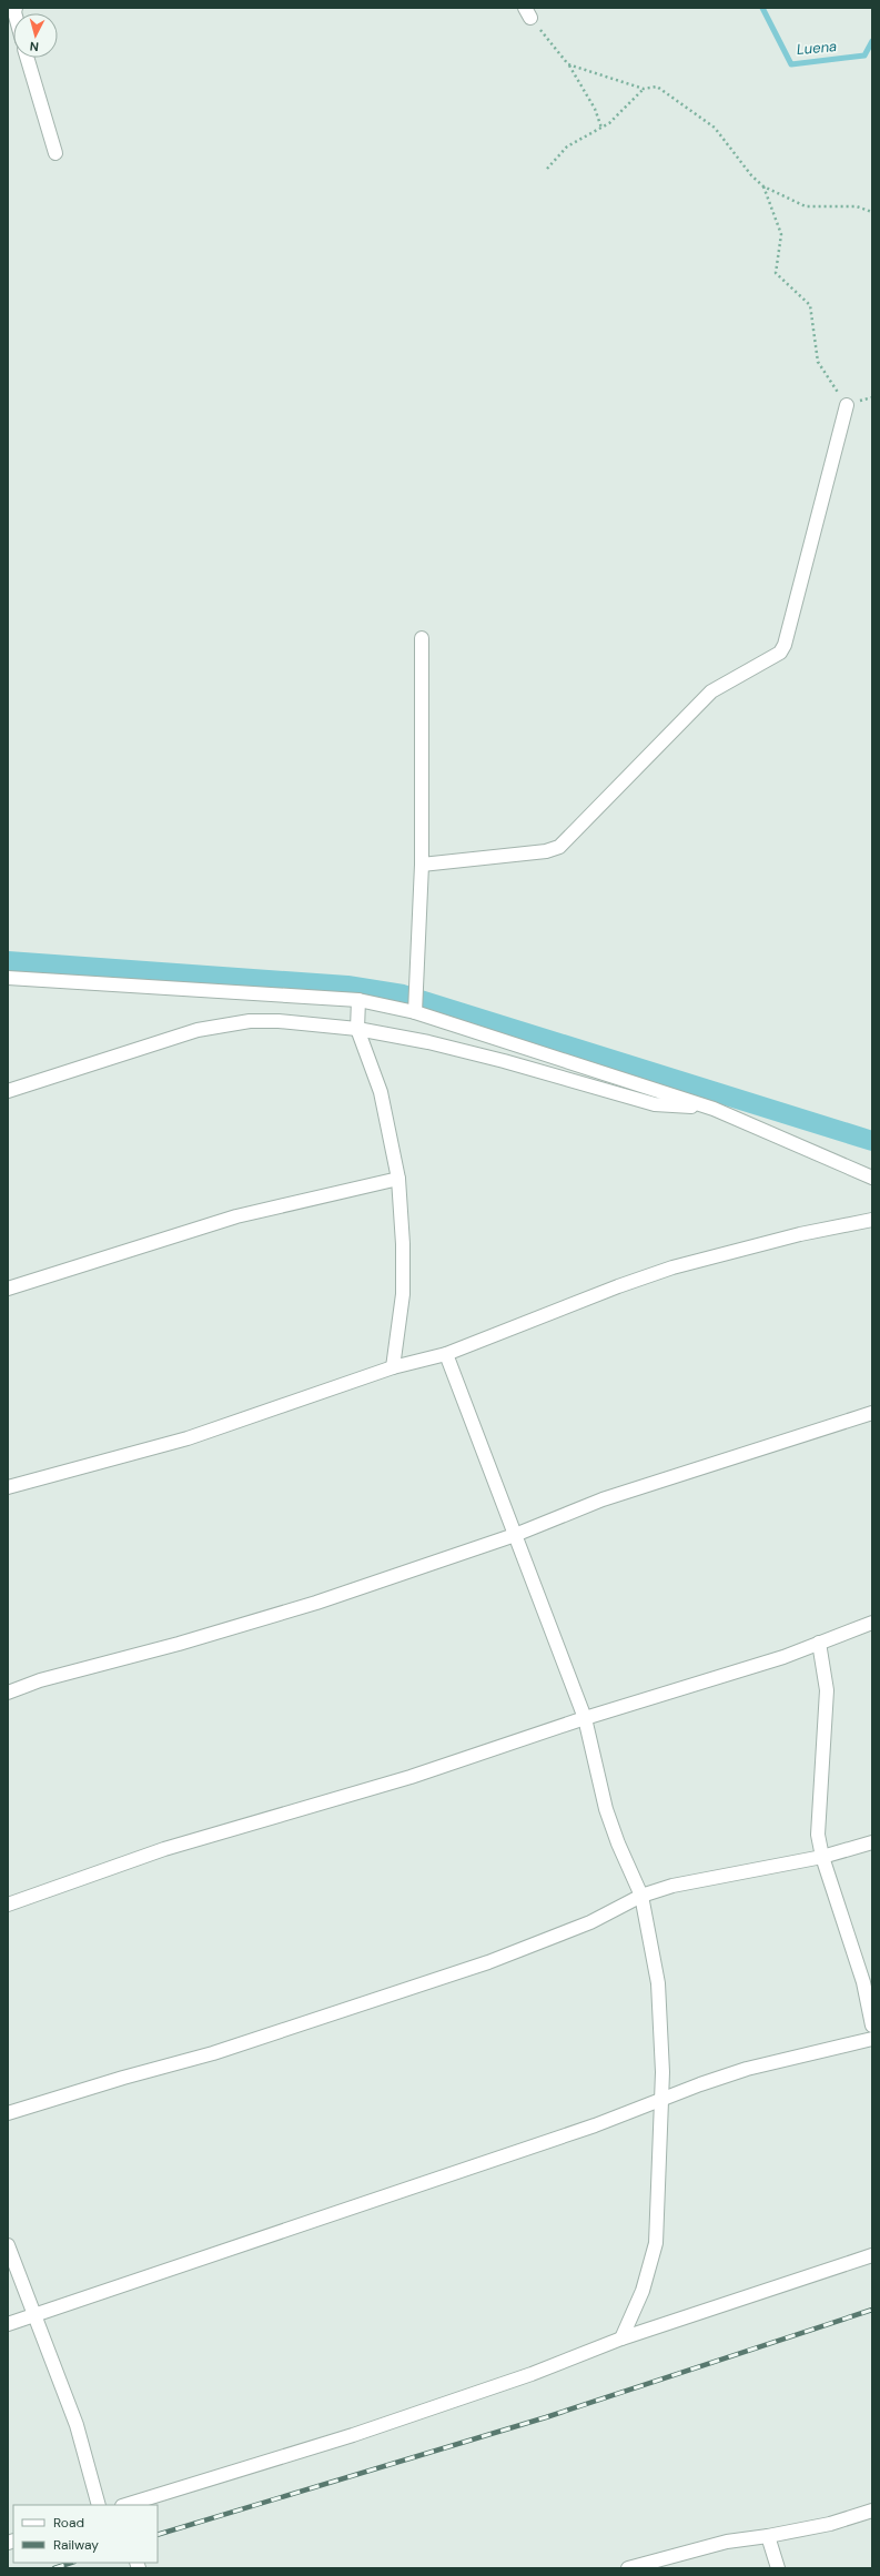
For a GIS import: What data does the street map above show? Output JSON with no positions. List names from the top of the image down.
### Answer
{
  "water": ["Luena"],
  "legend": ["Road", "Railway"],
  "north": "bottom"
}
